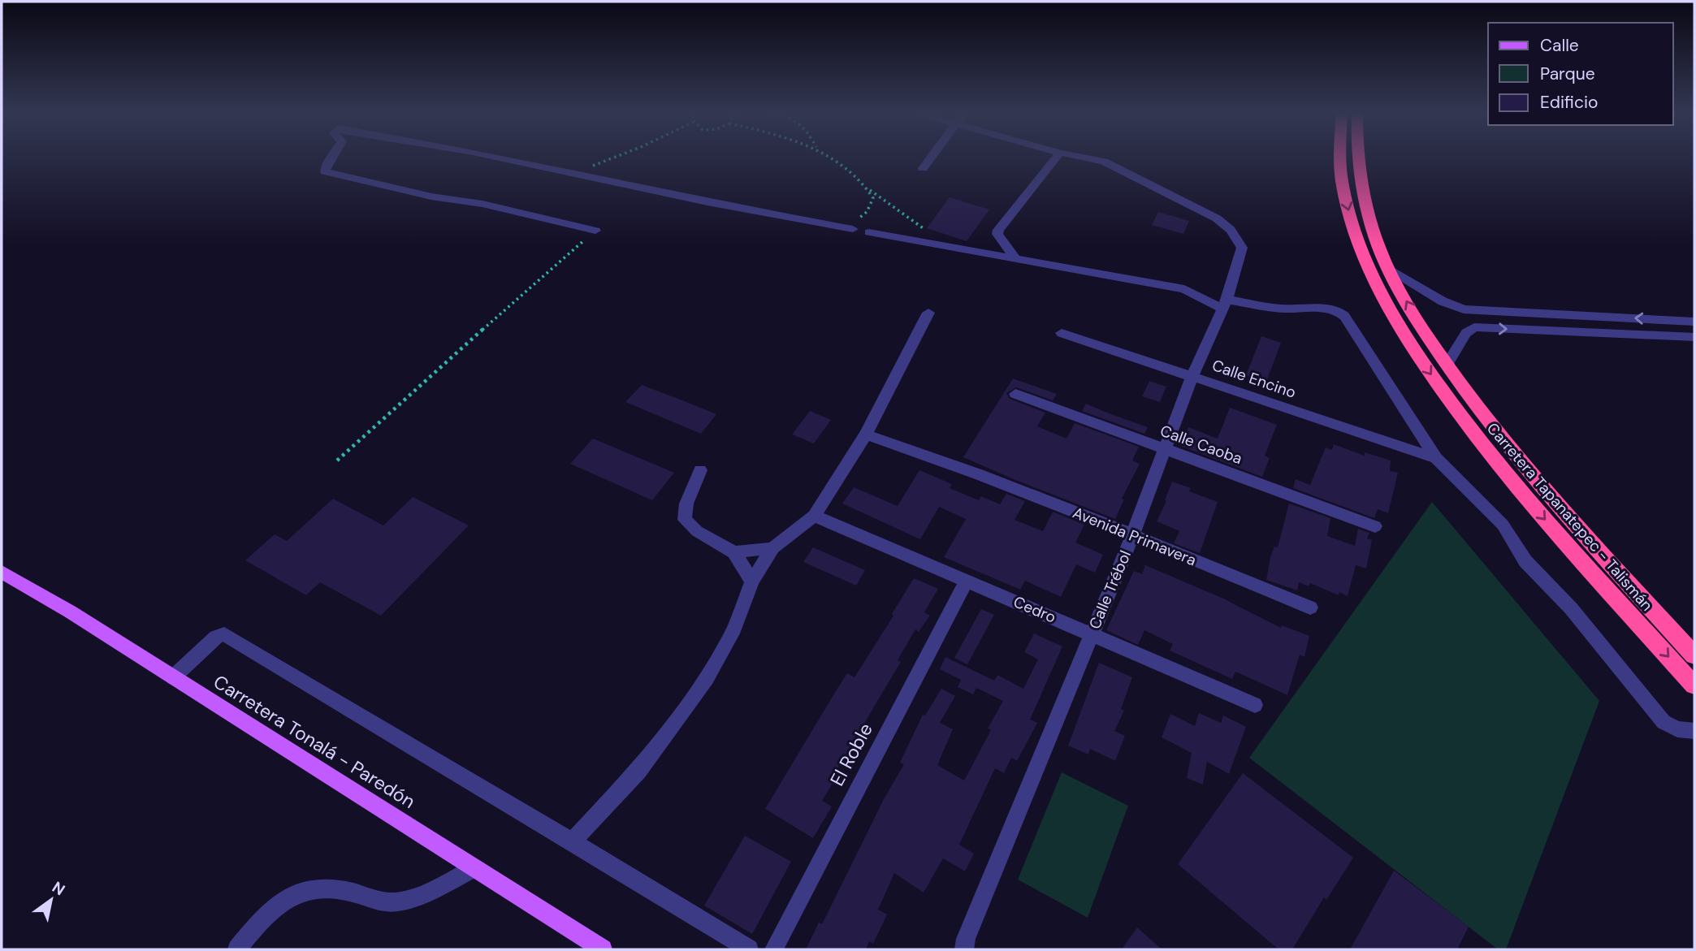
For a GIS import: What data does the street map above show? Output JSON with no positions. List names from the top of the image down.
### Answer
{
  "streets": {
    "highway": ["Carretera Tapanatepec - Talismán"],
    "main road": ["Carretera Tonalá - Paredón"],
    "street": [
      "Calle Encino",
      "Calle Caoba",
      "Avenida Primavera",
      "Calle Trébol",
      "Cedro",
      "El Roble"
    ]
  },
  "crossings": [
    ["Calle Encino", "Calle Trébol"],
    ["Calle Caoba", "Calle Trébol"],
    ["Avenida Primavera", "Calle Trébol"],
    ["Calle Trébol", "Cedro"],
    ["Cedro", "El Roble"]
  ],
  "legend": ["Calle", "Parque", "Edificio"],
  "north": "top right"
}
